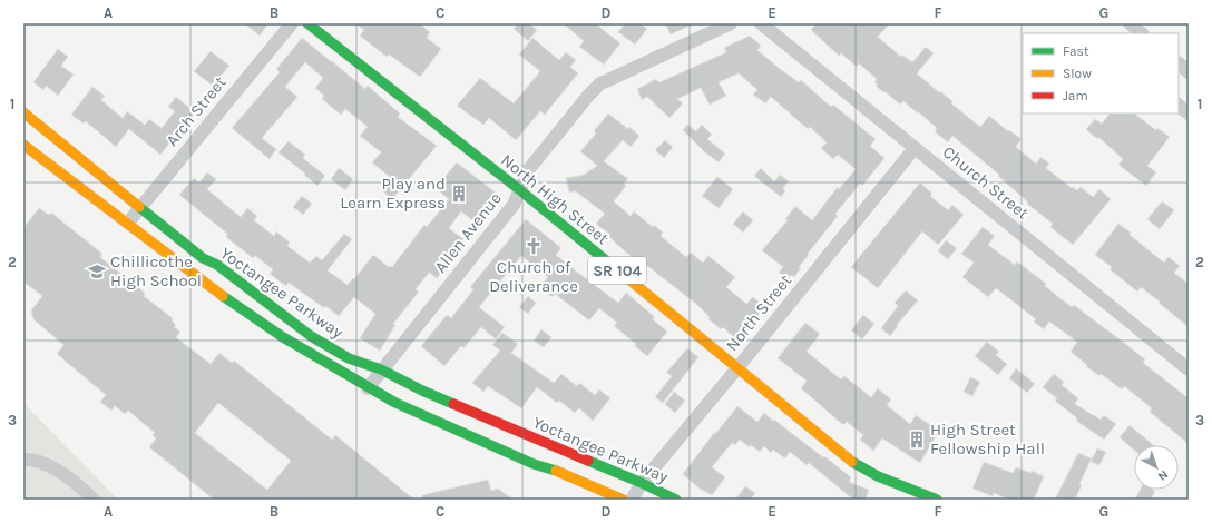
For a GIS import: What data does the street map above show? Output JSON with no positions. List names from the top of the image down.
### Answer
{
  "streets": {
    "street": [
      "Arch Street",
      "Church Street",
      "North High Street",
      "Allen Avenue",
      "SR 104",
      "Yoctangee Parkway",
      "North Street"
    ]
  },
  "crossings": [
    ["Arch Street", "Yoctangee Parkway"],
    ["Church Street", "North Street"],
    ["North High Street", "Allen Avenue"],
    ["North High Street", "North Street"],
    ["Allen Avenue", "Yoctangee Parkway"],
    ["Yoctangee Parkway", "North Street"]
  ],
  "places": {
    "building": ["Play and Learn Express", "High Street Fellowship Hall"],
    "church": ["Church of Deliverance"],
    "school or university": ["Chillicothe High School"]
  },
  "legend": ["Fast", "Slow", "Jam"],
  "north": "bottom right",
  "grid": {
    "columns": [
      "A",
      "B",
      "C",
      "D",
      "E",
      "F",
      "G"
    ],
    "rows": ["1", "2", "3"]
  }
}
